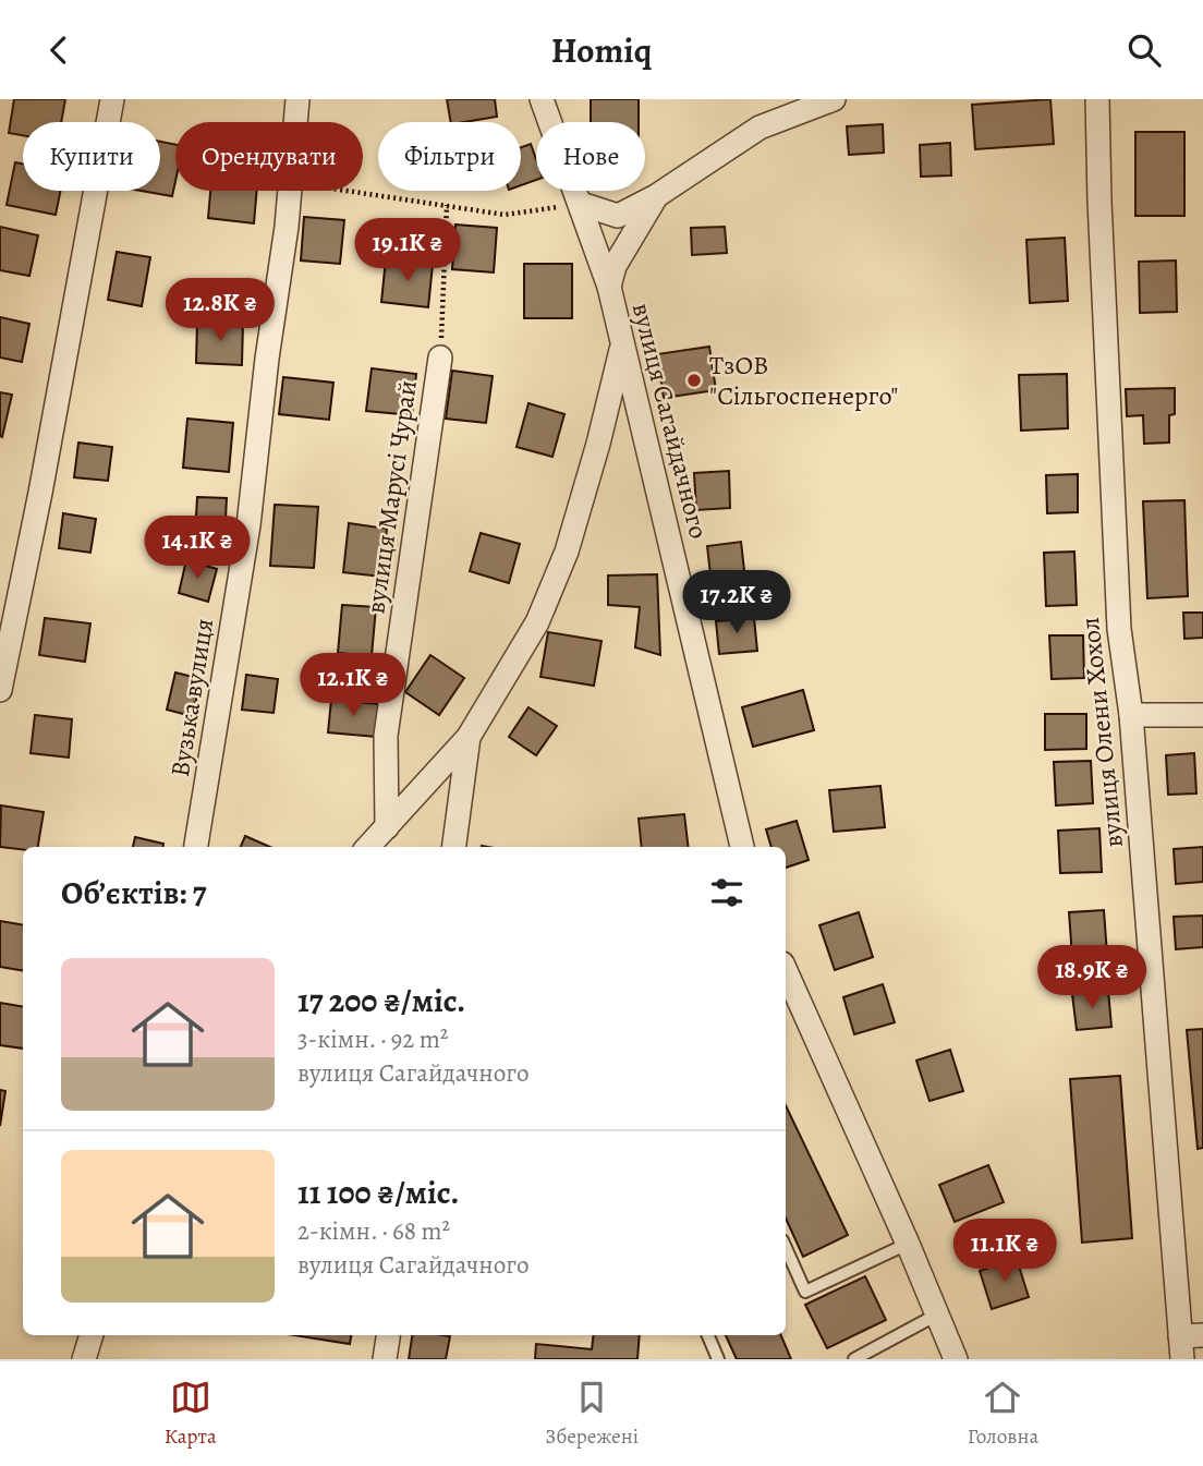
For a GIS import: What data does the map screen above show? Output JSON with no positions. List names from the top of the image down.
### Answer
{
  "streets": {
    "street": [
      "вулиця Сагайдачного",
      "вулиця Марусі Чурай",
      "Вузька вулиця",
      "вулиця Олени Хохол"
    ]
  },
  "places": ["ТзОВ \"Сільгоспенерго\""],
  "page": {
    "header": "Homiq",
    "chip": [
      "Купити",
      "Орендувати",
      "Фільтри",
      "Нове"
    ],
    "price": [
      "19.1K ₴",
      "12.8K ₴",
      "14.1K ₴",
      "17.2K ₴",
      "12.1K ₴",
      "18.9K ₴",
      "11.1K ₴"
    ],
    "heading": "Об’єктів: 7",
    "list": [
      {
        "name": "17 200 ₴/міс.",
        "note": "3-кімн. · 92 m² · вулиця Сагайдачного"
      },
      {
        "name": "11 100 ₴/міс.",
        "note": "2-кімн. · 68 m² · вулиця Сагайдачного"
      }
    ],
    "tabs": ["Карта", "Збережені", "Головна"]
  }
}
